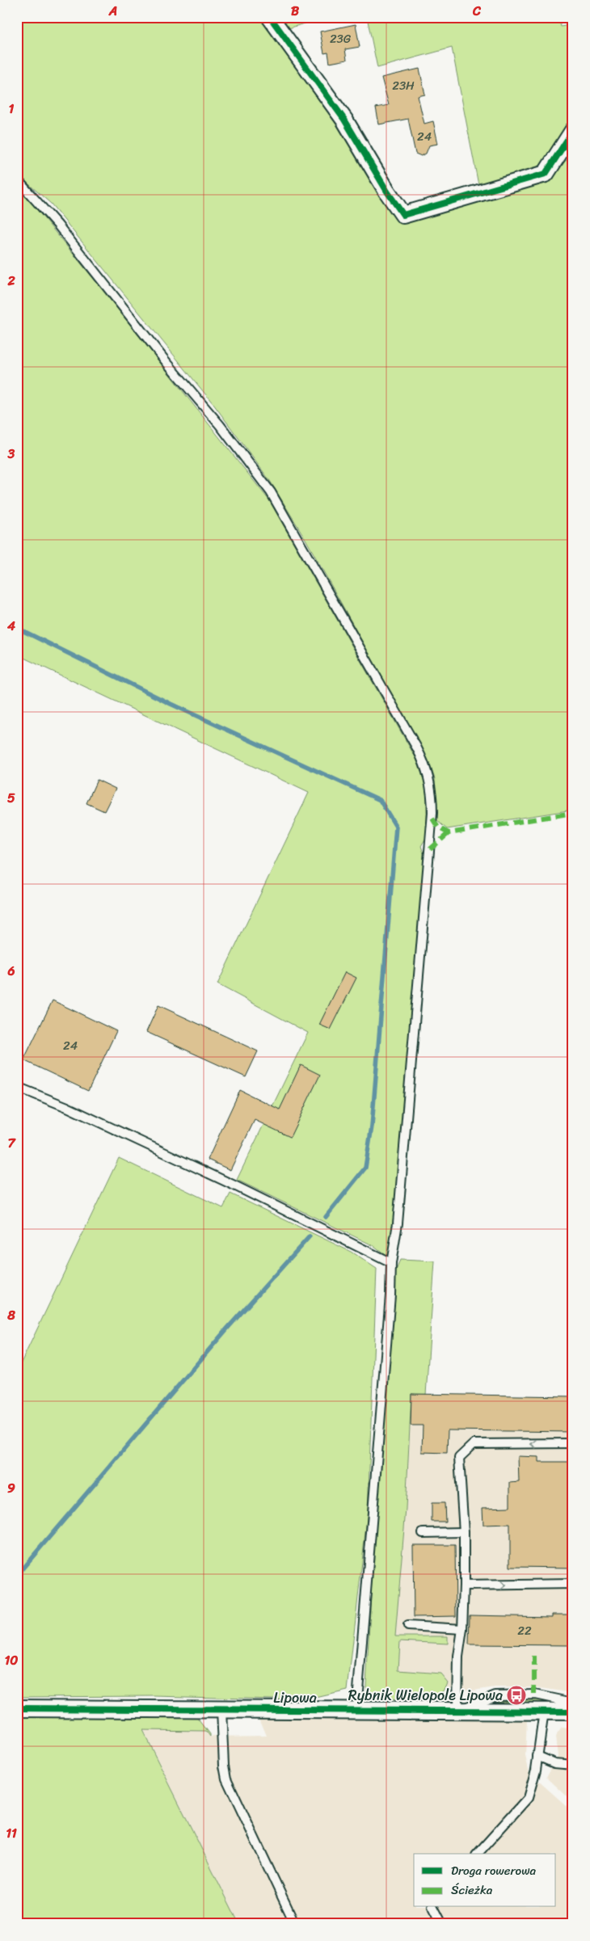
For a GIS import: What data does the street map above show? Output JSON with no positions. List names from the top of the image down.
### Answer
{
  "streets": {
    "street": ["Lipowa"]
  },
  "places": {
    "bus stop": ["Rybnik Wielopole Lipowa"]
  },
  "house_numbers": [
    "23G",
    "23H",
    "24",
    "24",
    "22"
  ],
  "legend": ["Droga rowerowa", "Ścieżka"],
  "grid": {
    "columns": ["A", "B", "C"],
    "rows": [
      "1",
      "2",
      "3",
      "4",
      "5",
      "6",
      "7",
      "8",
      "9",
      "10",
      "11"
    ]
  }
}
